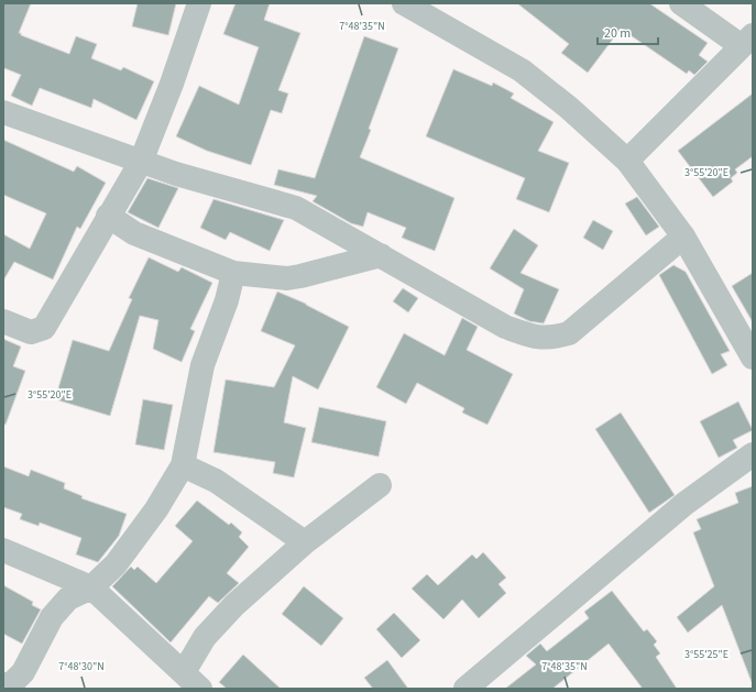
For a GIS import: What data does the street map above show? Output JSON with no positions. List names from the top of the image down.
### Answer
{
  "scale_bar": "20 m",
  "coordinates": [
    "7°48'35\"N",
    "3°55'20\"E",
    "3°55'25\"E",
    "7°48'30\"N"
  ]
}
